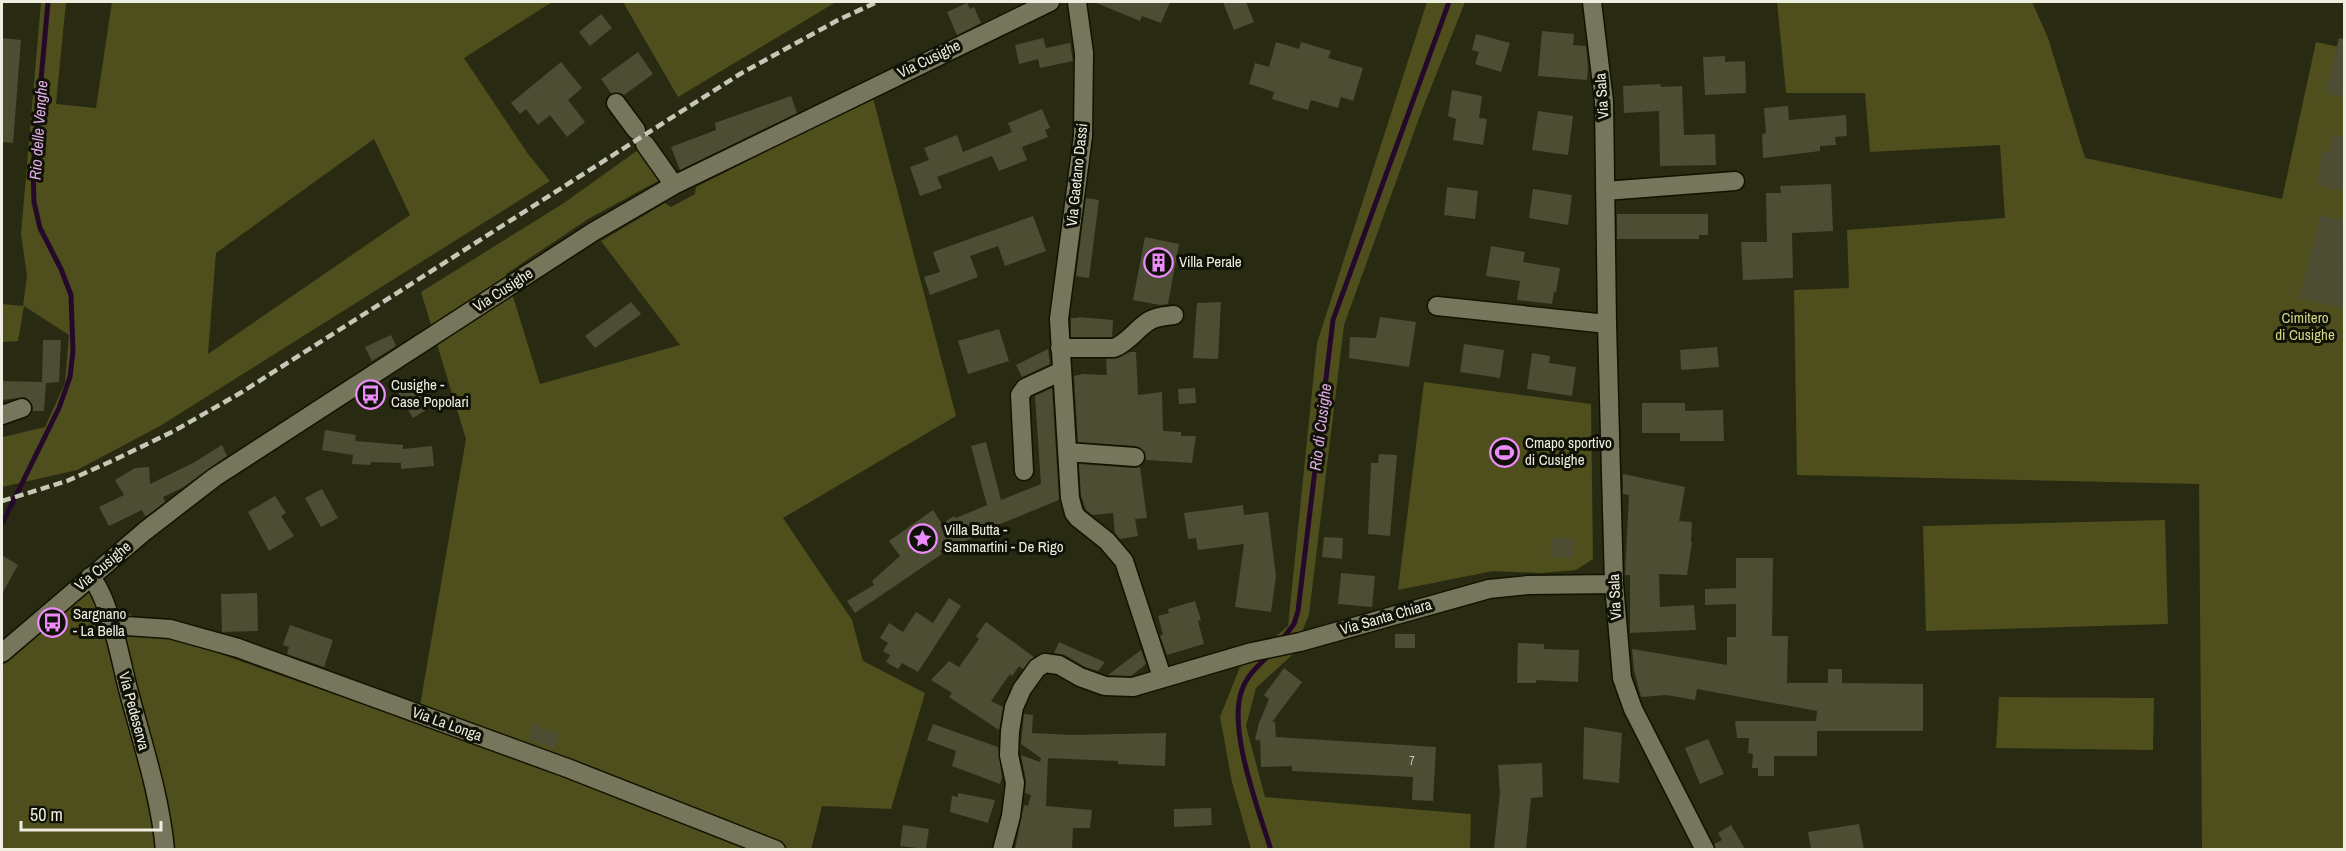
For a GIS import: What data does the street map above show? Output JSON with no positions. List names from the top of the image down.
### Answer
{
  "streets": {
    "street": [
      "Via Cusighe",
      "Via Sala",
      "Via Gaetano Dassi",
      "Via Santa Chiara",
      "Via Pedeserva",
      "Via La Longa"
    ]
  },
  "crossings": [
    ["Via Cusighe", "Via Pedeserva"],
    ["Via Sala", "Via Santa Chiara"],
    ["Via Gaetano Dassi", "Via Santa Chiara"],
    ["Via Pedeserva", "Via La Longa"]
  ],
  "water": ["Rio delle Venghe", "Rio di Cusighe"],
  "parks": ["Cimitero di Cusighe"],
  "places": {
    "building": ["Villa Perale"],
    "bus stop": ["Cusighe - Case Popolari", "Sargnano - La Bella"],
    "sports": ["Cmapo sportivo di Cusighe"],
    "place": ["Villa Butta - Sammartini - De Rigo"]
  },
  "house_numbers": ["7"],
  "scale_bar": "50 m"
}
